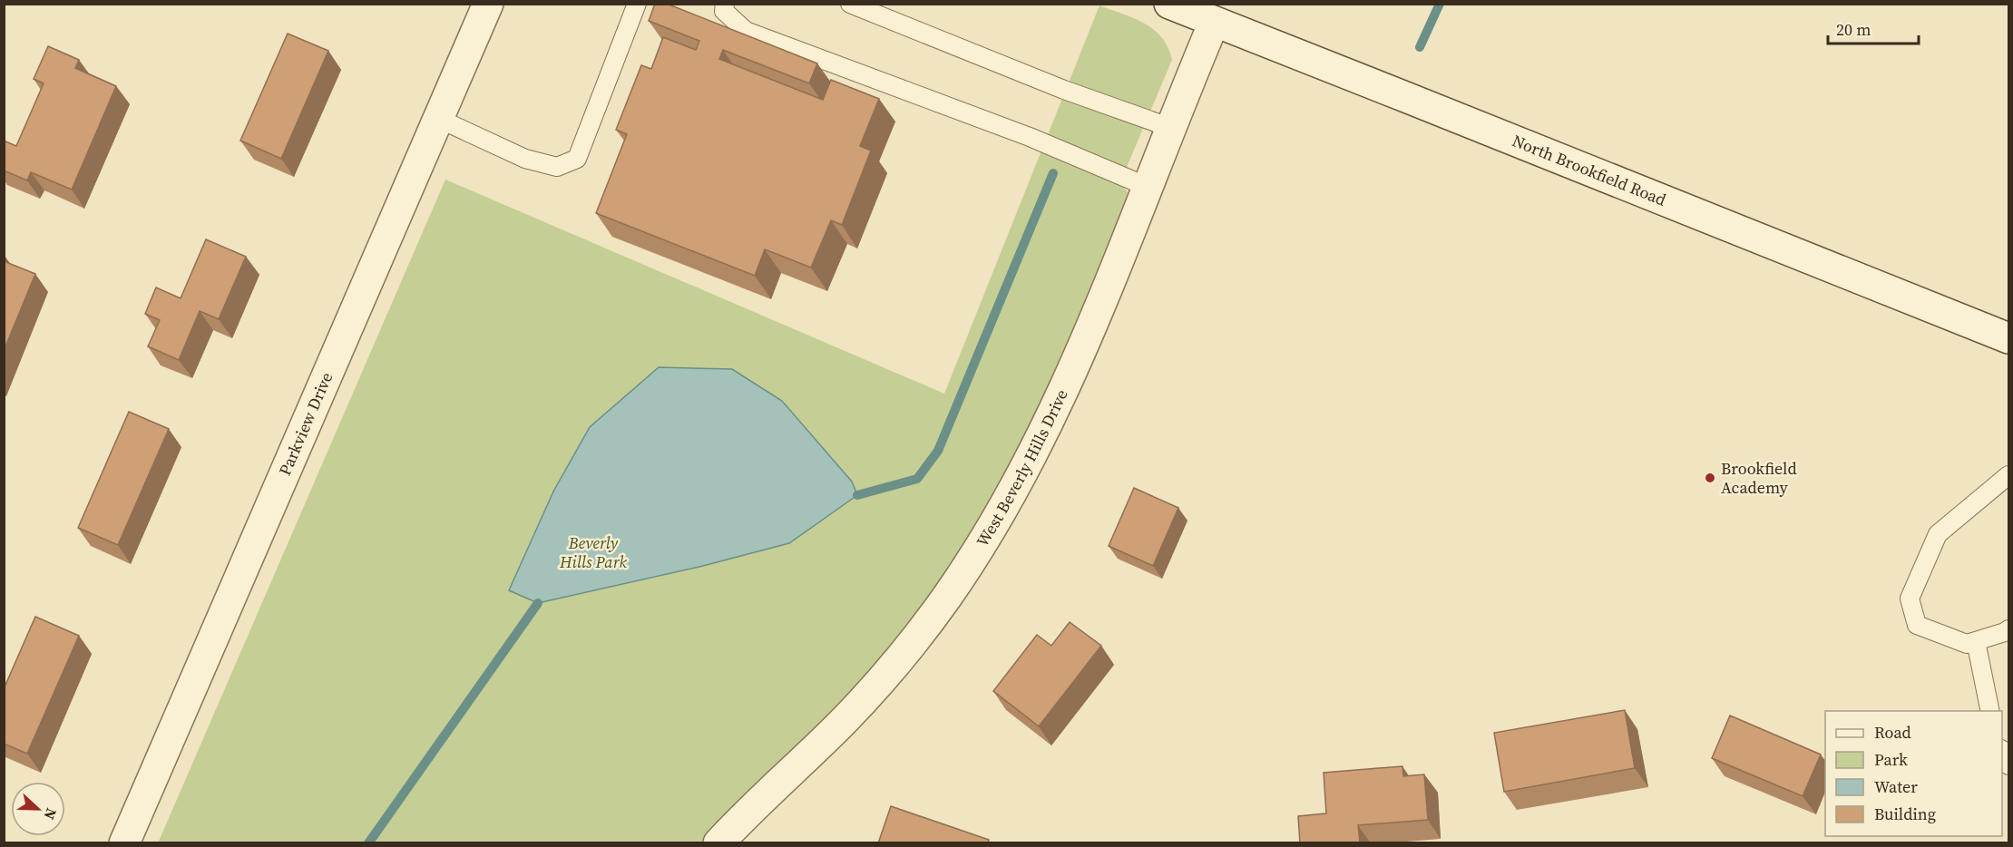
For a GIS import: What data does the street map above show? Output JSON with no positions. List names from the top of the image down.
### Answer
{
  "streets": {
    "street": ["North Brookfield Road", "Parkview Drive", "West Beverly Hills Drive"]
  },
  "crossings": [
    ["North Brookfield Road", "West Beverly Hills Drive"]
  ],
  "parks": ["Beverly Hills Park"],
  "places": ["Brookfield Academy"],
  "legend": [
    "Road",
    "Park",
    "Water",
    "Building"
  ],
  "scale_bar": "20 m",
  "north": "right"
}
